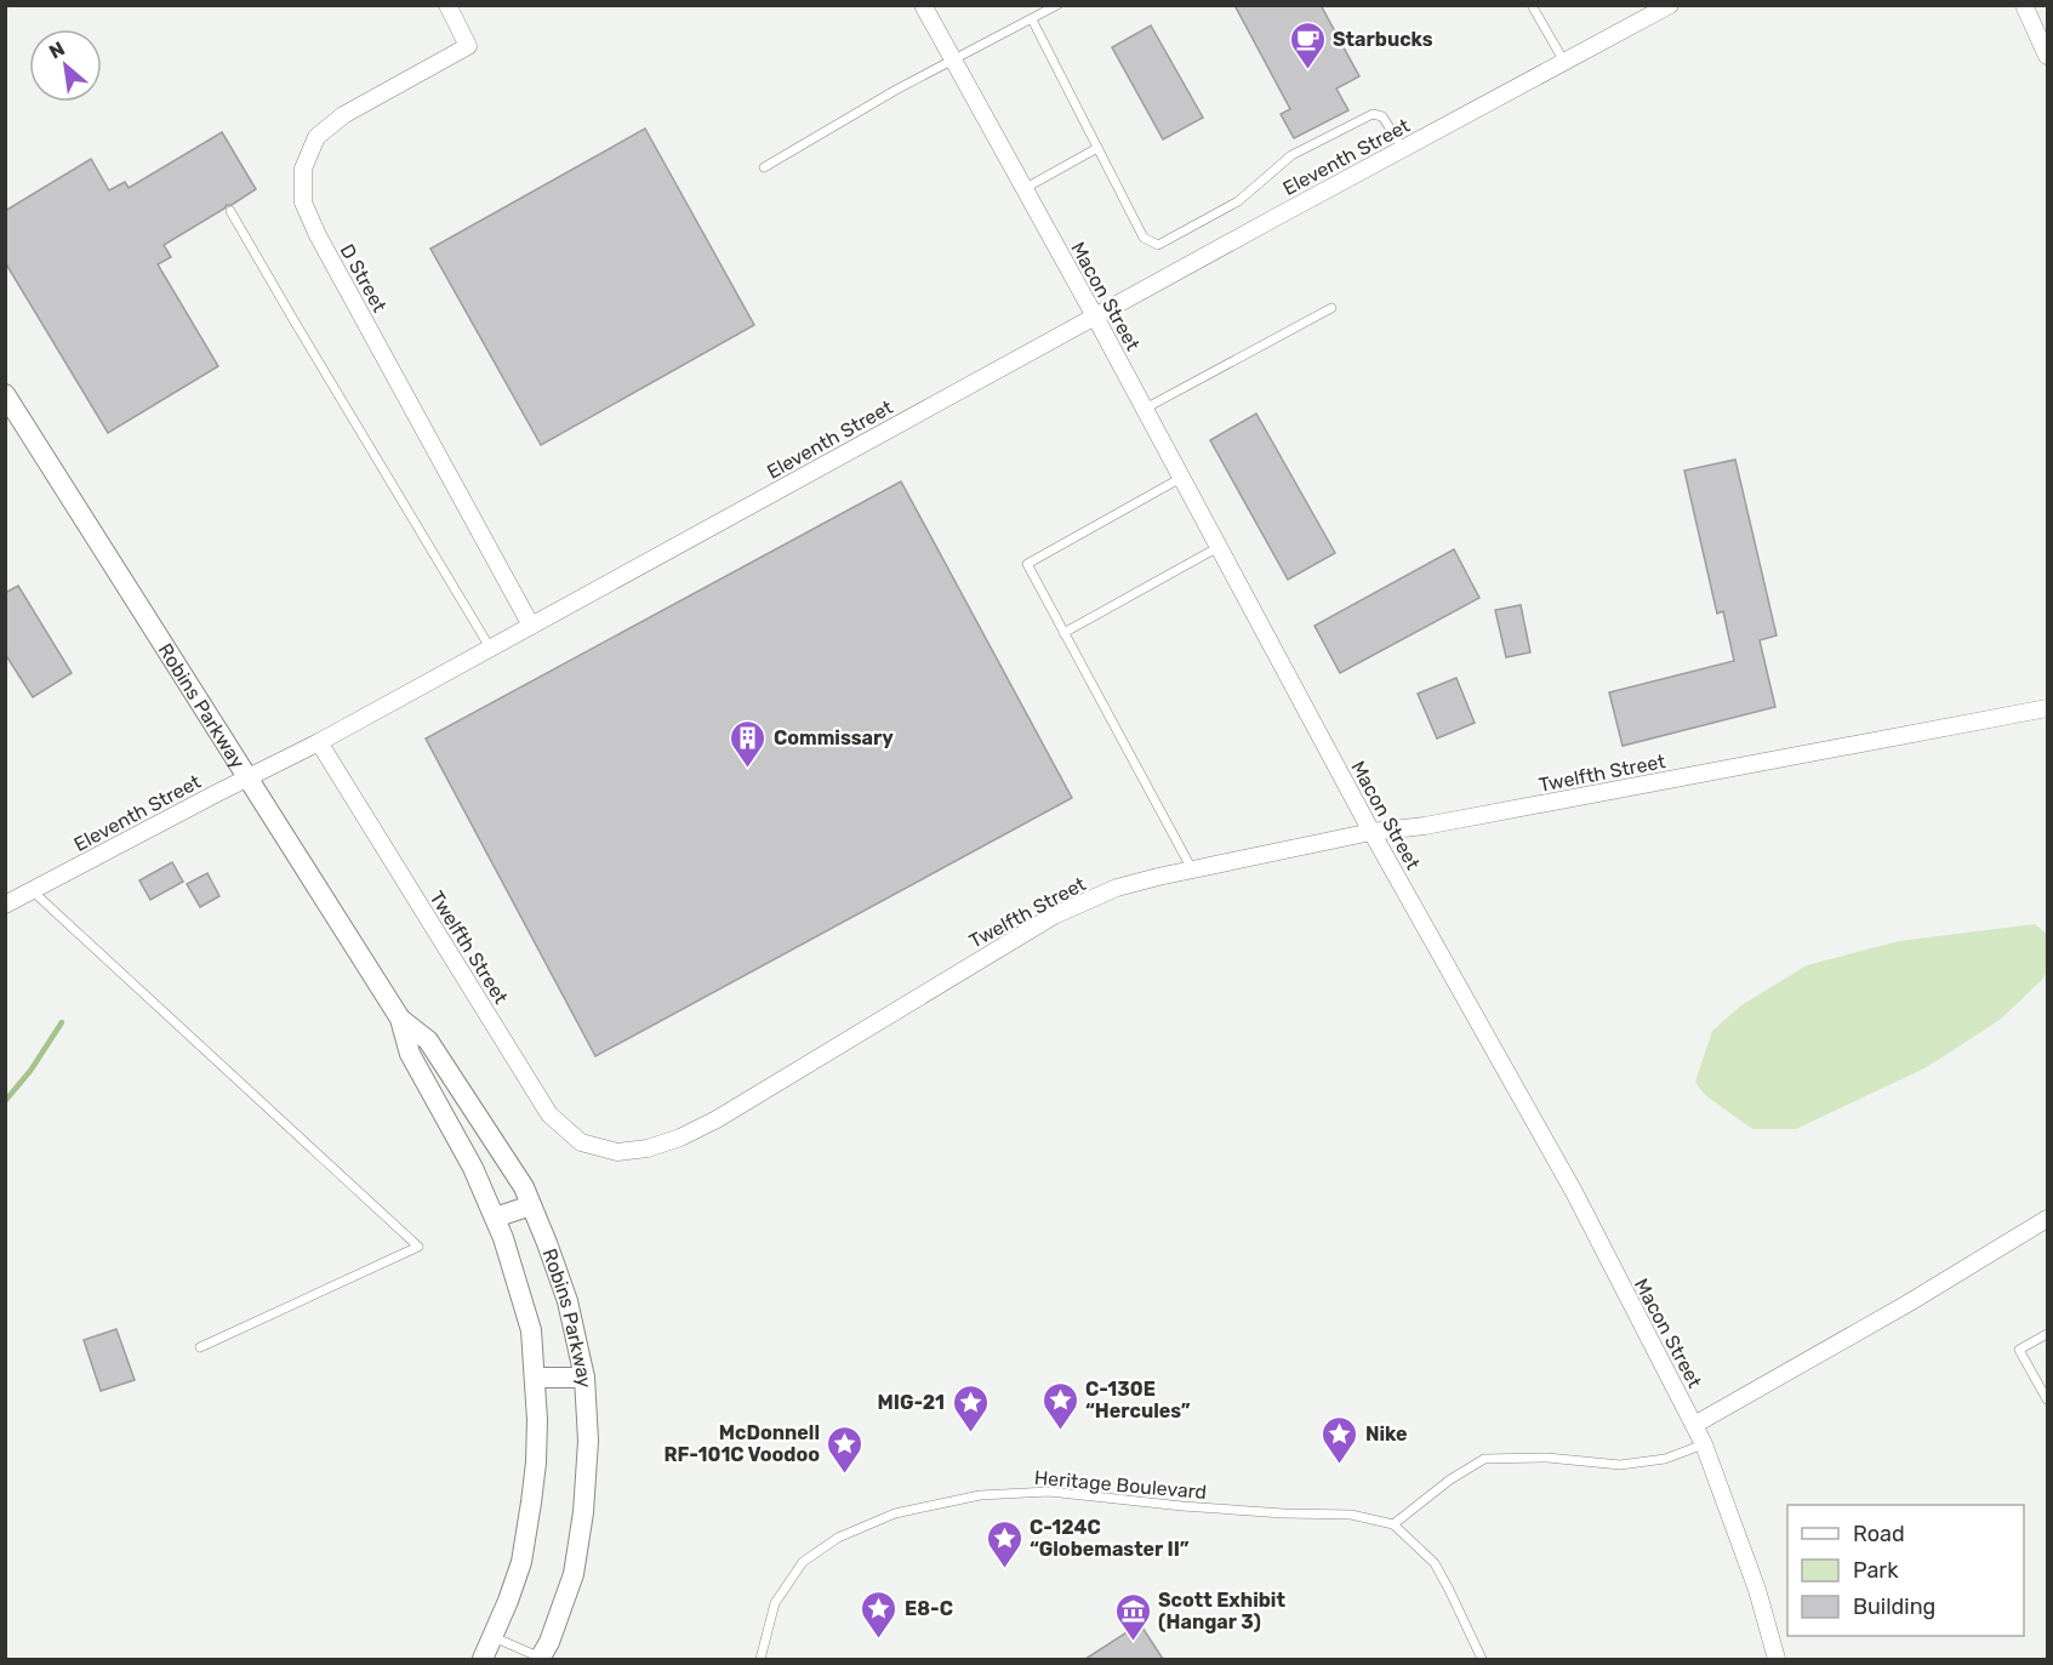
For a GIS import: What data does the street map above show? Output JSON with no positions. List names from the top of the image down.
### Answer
{
  "streets": {
    "street": [
      "Eleventh Street",
      "D Street",
      "Macon Street",
      "Robins Parkway",
      "Twelfth Street"
    ],
    "lane": ["Heritage Boulevard"]
  },
  "crossings": [
    ["Eleventh Street", "D Street"],
    ["Eleventh Street", "Macon Street"],
    ["Eleventh Street", "Robins Parkway"],
    ["Eleventh Street", "Twelfth Street"],
    ["Macon Street", "Twelfth Street"]
  ],
  "places": {
    "cafe": ["Starbucks"],
    "building": ["Commissary"],
    "place": [
      "C-130E “Hercules”",
      "MIG-21",
      "Nike",
      "McDonnell RF-101C Voodoo",
      "C-124C “Globemaster II”",
      "E8-C"
    ],
    "museum": ["Scott Exhibit (Hangar 3)"]
  },
  "legend": ["Road", "Park", "Building"],
  "north": "top left"
}
